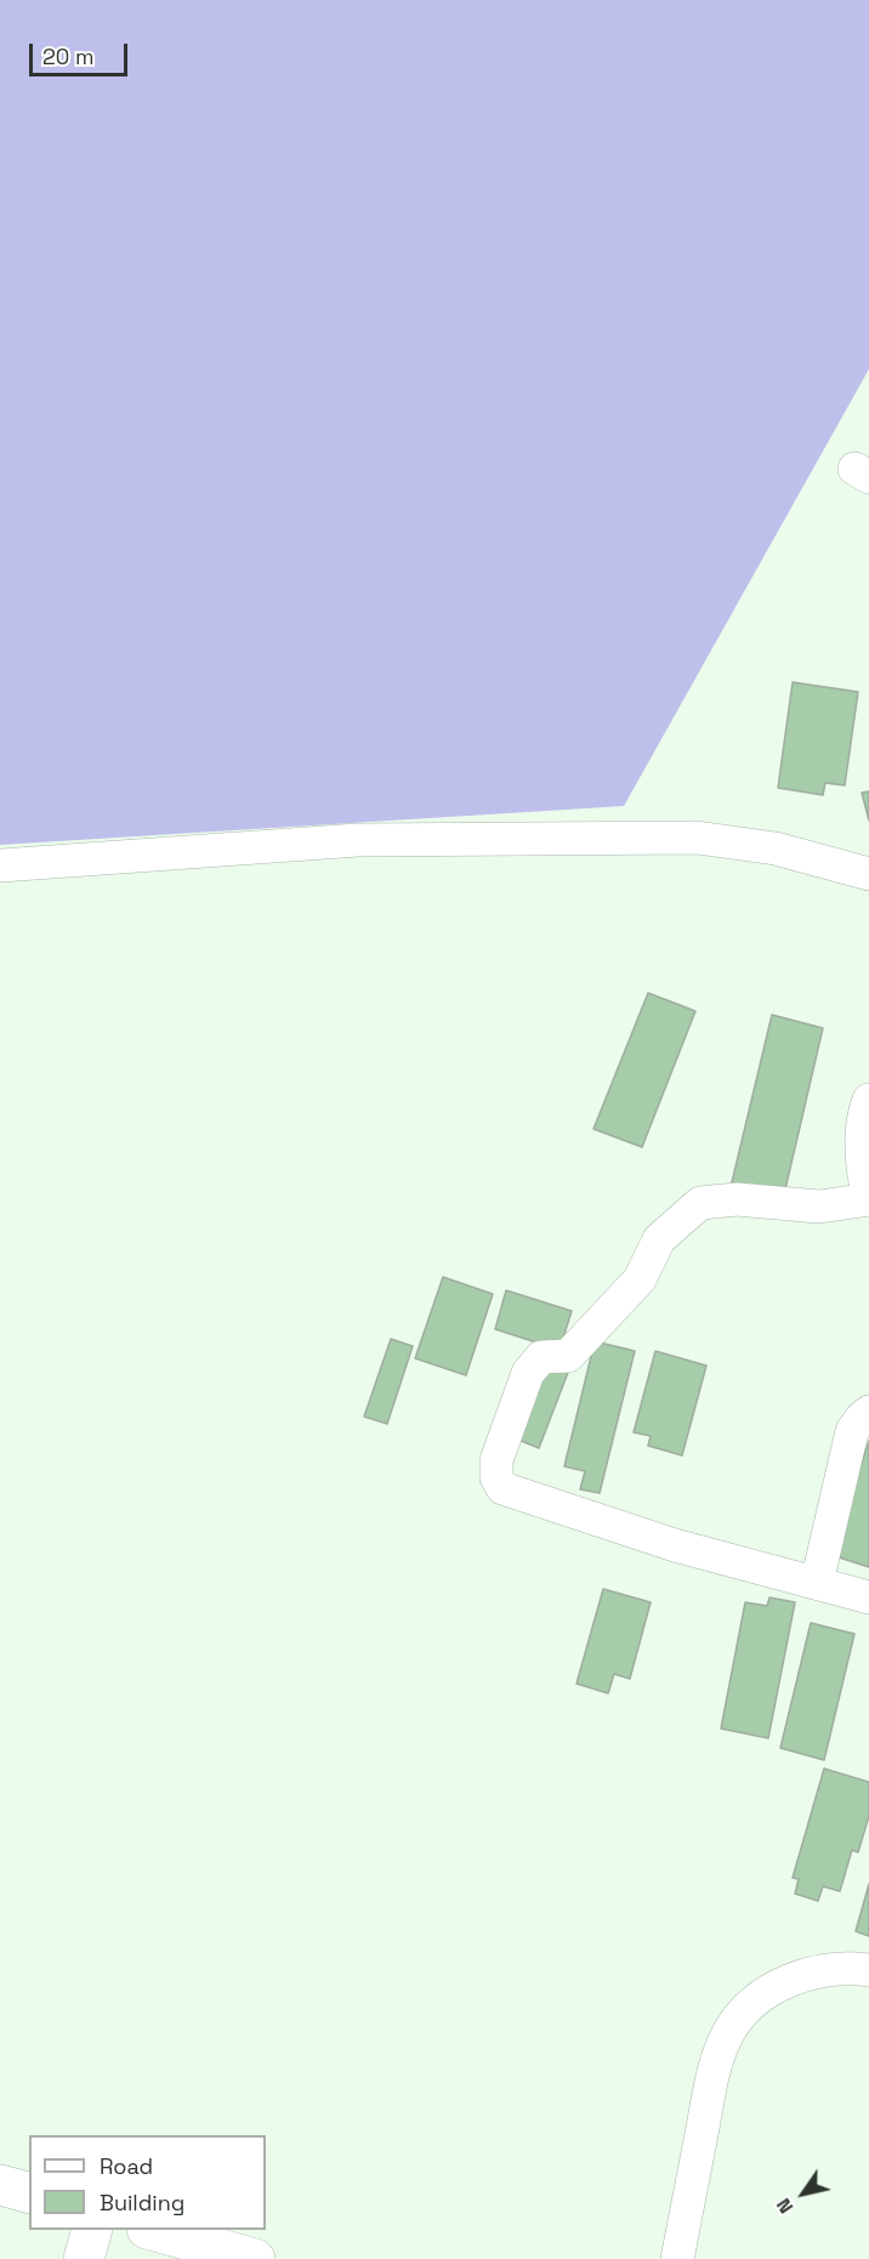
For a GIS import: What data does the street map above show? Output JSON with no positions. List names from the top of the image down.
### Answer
{
  "legend": ["Road", "Building"],
  "scale_bar": "20 m",
  "north": "bottom left"
}
